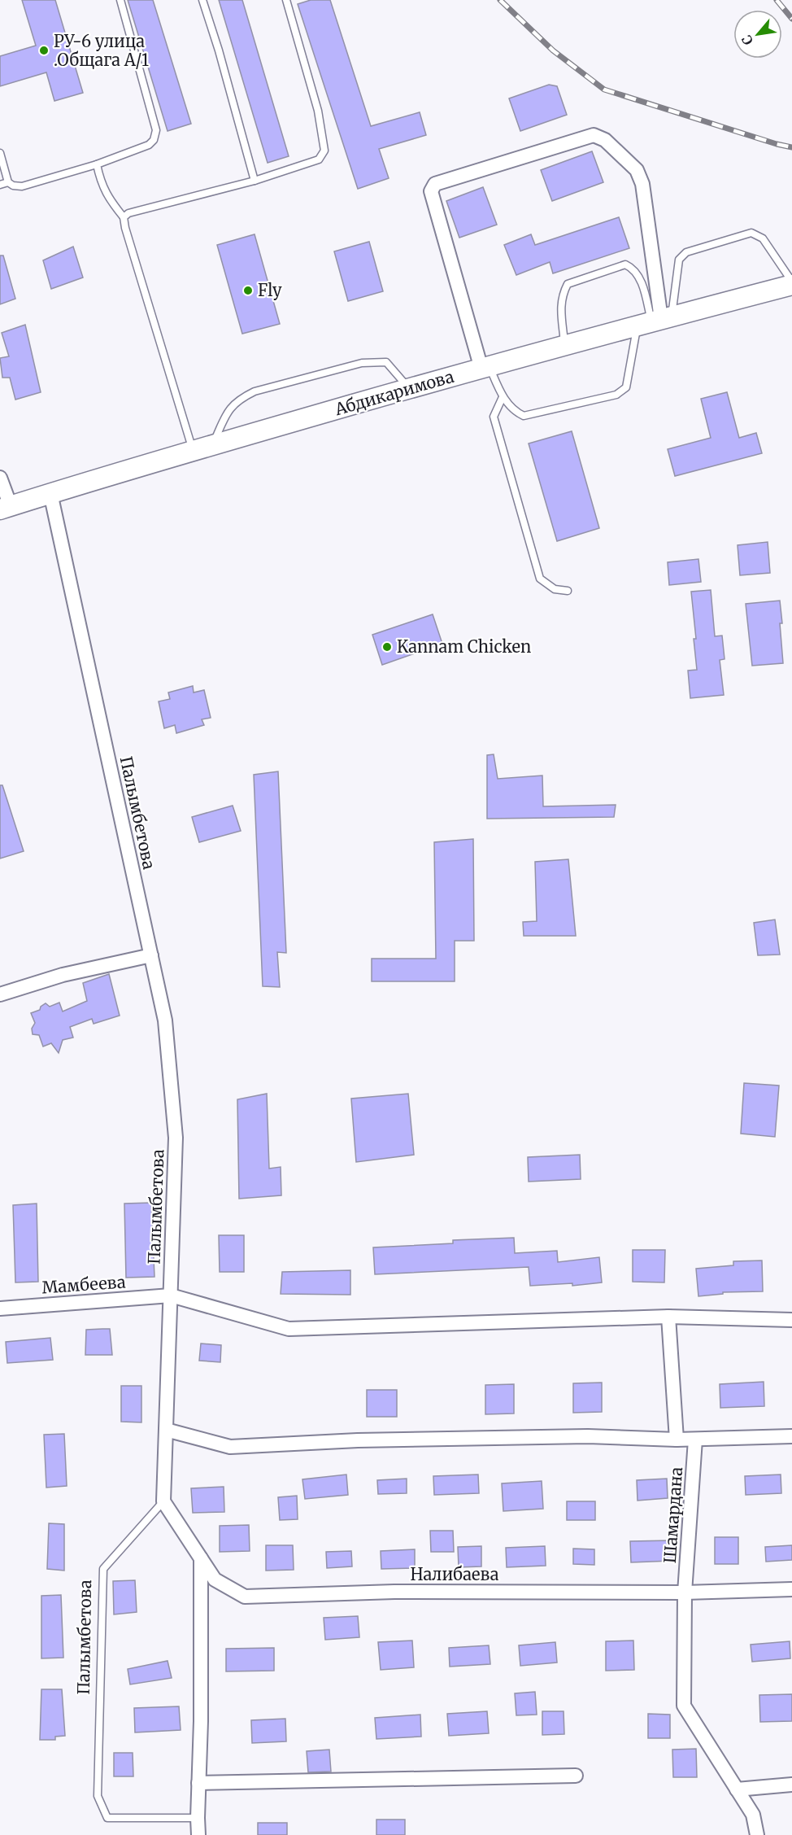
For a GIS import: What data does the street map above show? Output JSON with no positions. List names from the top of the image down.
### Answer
{
  "streets": {
    "main road": ["Абдикаримова"],
    "street": [
      "Палымбетова",
      "Мамбеева",
      "Шамардана",
      "Налибаева"
    ]
  },
  "crossings": [
    ["Абдикаримова", "Палымбетова"],
    ["Палымбетова", "Мамбеева"],
    ["Палымбетова", "Налибаева"],
    ["Шамардана", "Налибаева"]
  ],
  "places": ["РУ-6 улица .Общага А/1", "Fly", "Kannam Chicken"],
  "north": "bottom left"
}
